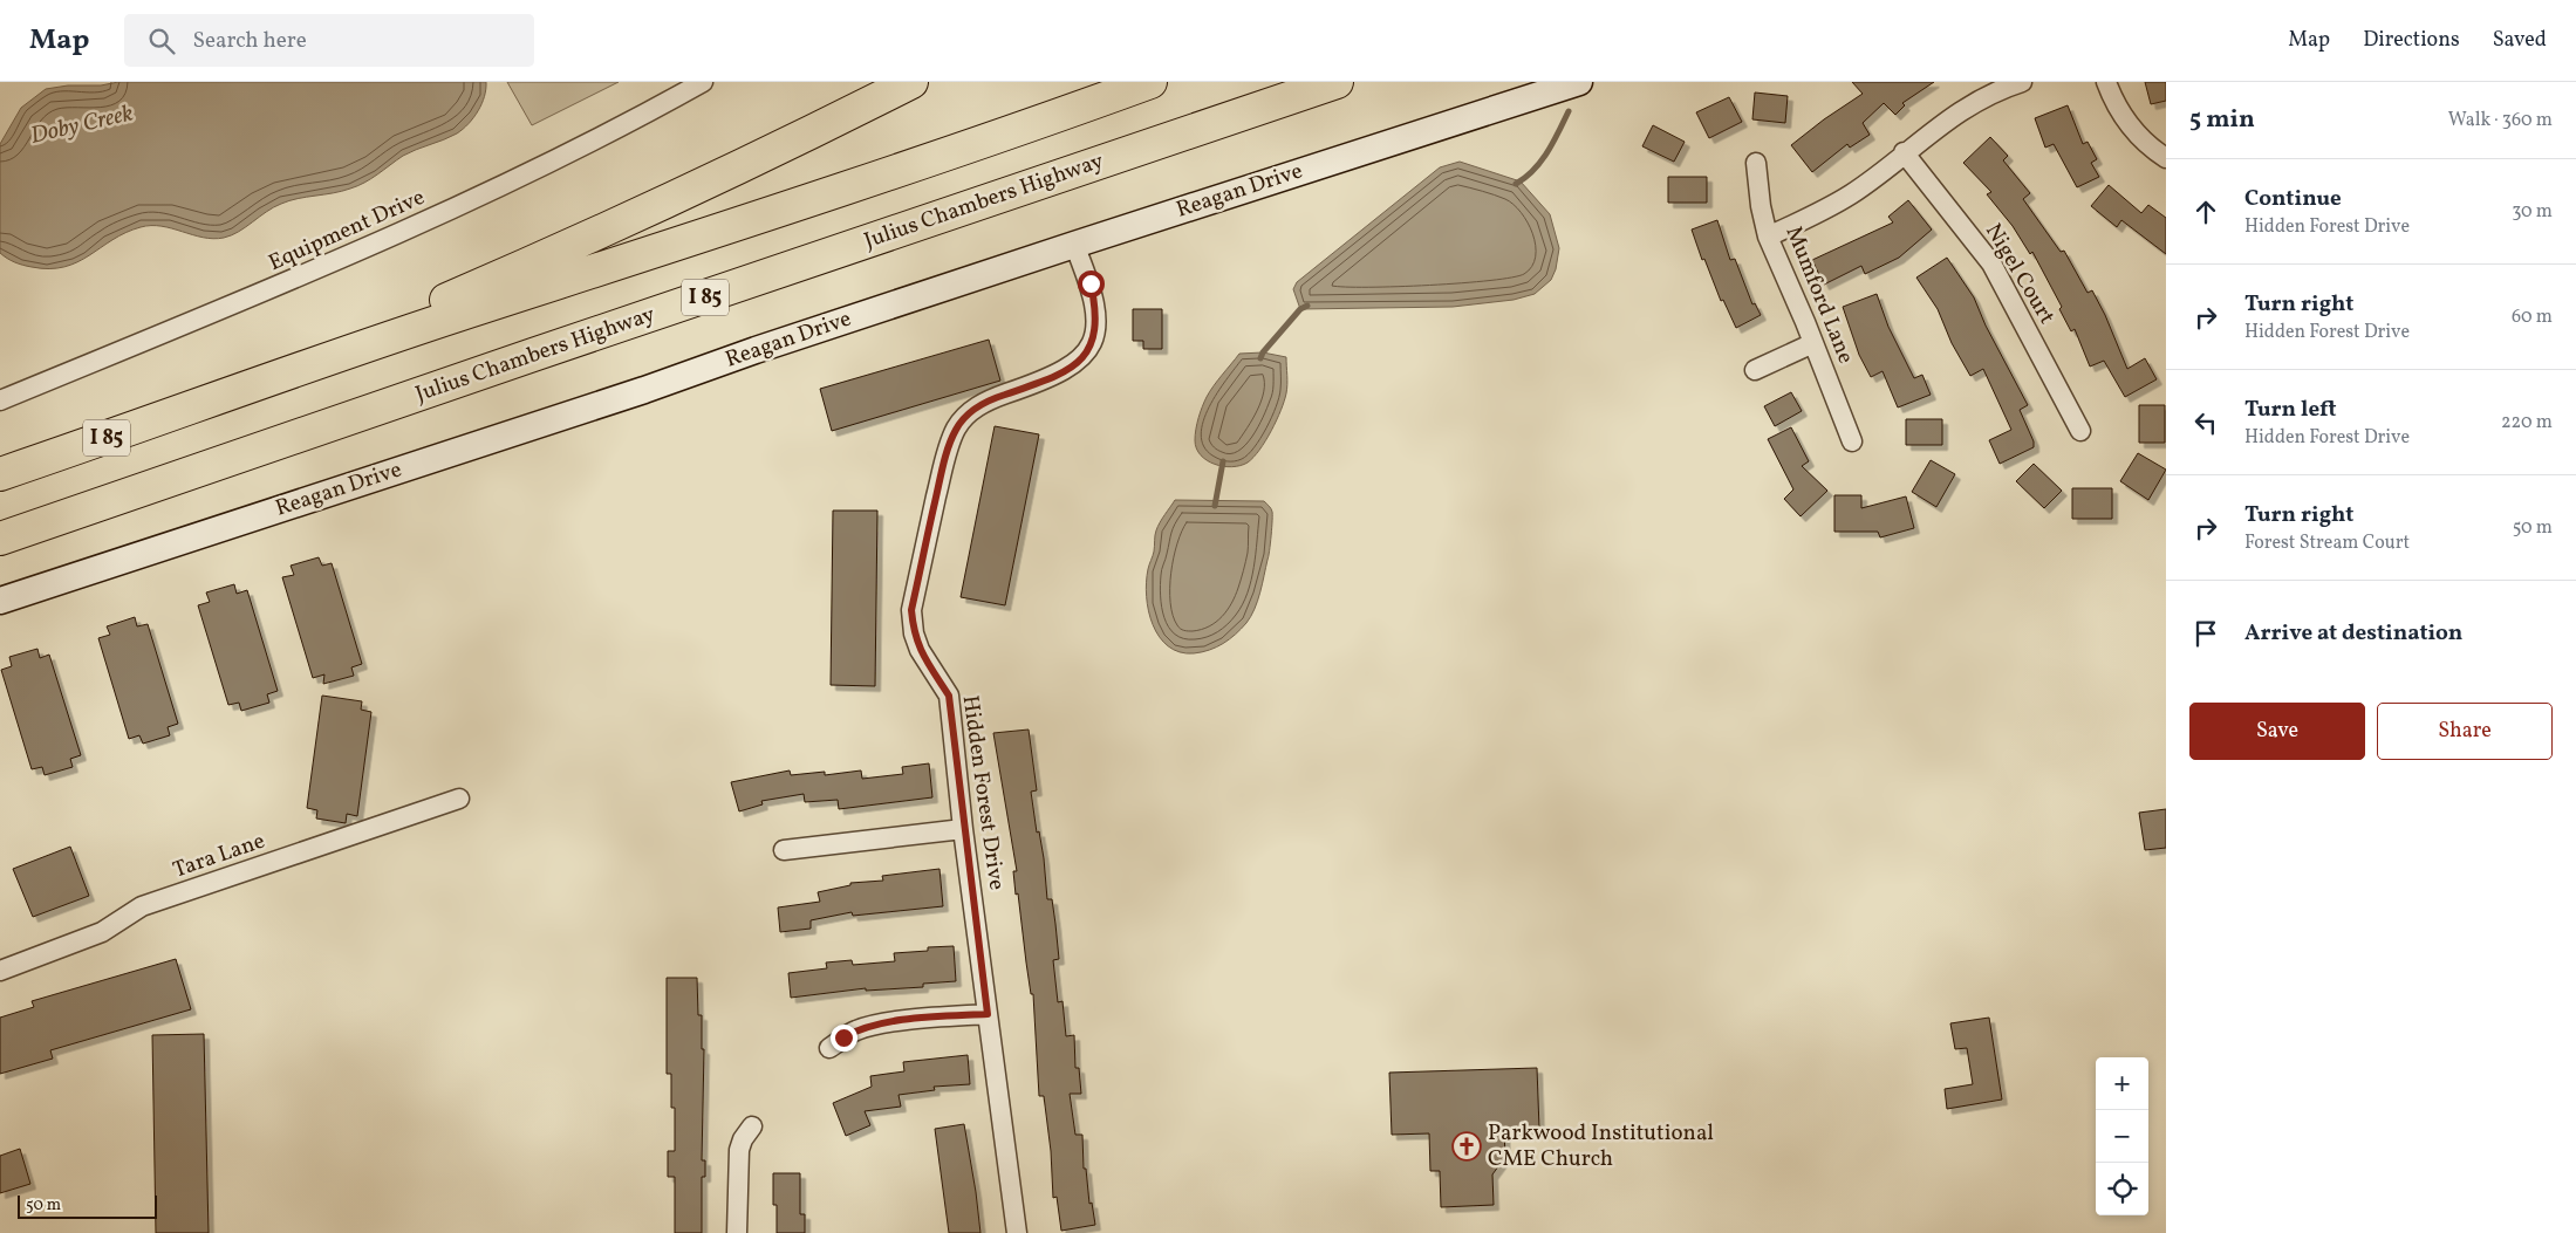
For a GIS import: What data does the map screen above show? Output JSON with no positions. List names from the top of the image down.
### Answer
{
  "streets": {
    "highway": ["Julius Chambers Highway", "I 85"],
    "street": [
      "Reagan Drive",
      "Equipment Drive",
      "Nigel Court",
      "Mumford Lane",
      "Hidden Forest Drive",
      "Tara Lane"
    ]
  },
  "crossings": [
    ["Reagan Drive", "Hidden Forest Drive"]
  ],
  "water": ["Doby Creek"],
  "places": {
    "church": ["Parkwood Institutional CME Church"]
  },
  "scale_bar": "50 m",
  "page": {
    "header": "Map",
    "search": "Search here",
    "nav": ["Map", "Directions", "Saved"],
    "heading": ["5 min", "Walk · 360 m"],
    "list": [
      ["Continue", "Hidden Forest Drive", "30 m"],
      ["Turn right", "Hidden Forest Drive", "60 m"],
      ["Turn left", "Hidden Forest Drive", "220 m"],
      ["Turn right", "Forest Stream Court", "50 m"],
      "Arrive at destination"
    ],
    "buttons": ["Save", "Share"],
    "map_buttons": ["+", "−"],
    "scale": "50 m"
  }
}
